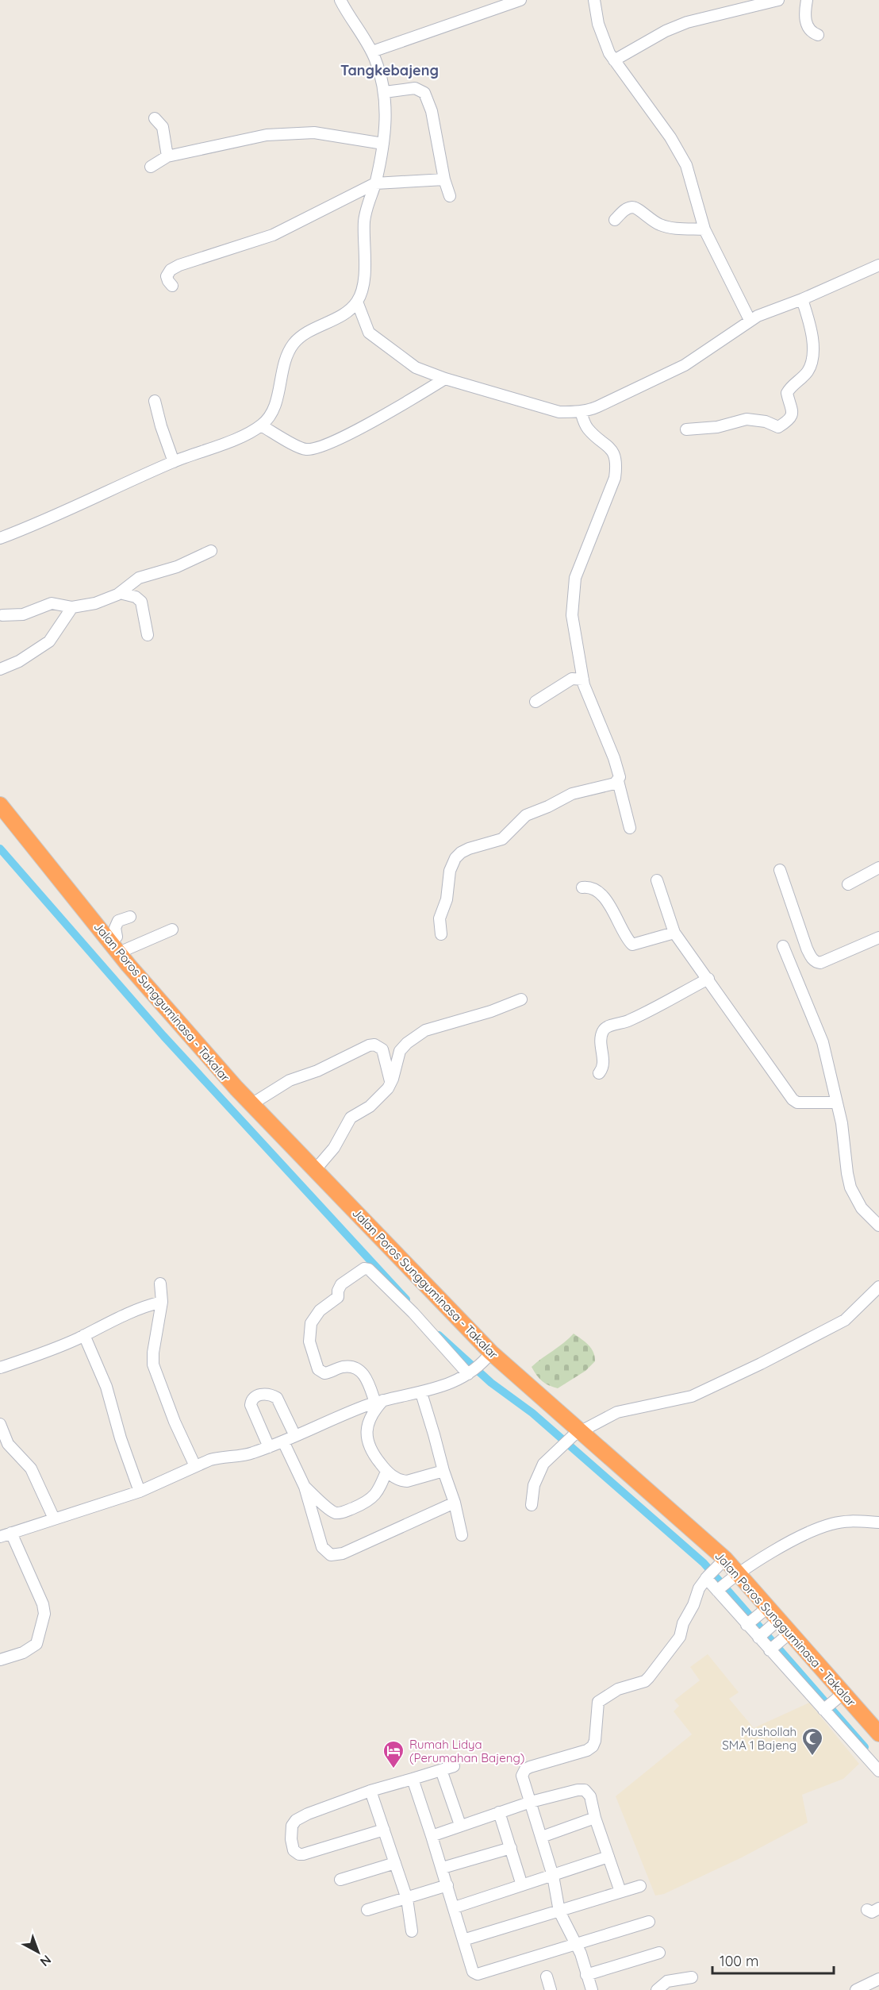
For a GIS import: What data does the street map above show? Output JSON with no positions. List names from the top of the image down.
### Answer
{
  "streets": {
    "highway": ["Jalan Poros Sungguminasa - Takalar"]
  },
  "districts": ["Tangkebajeng"],
  "places": {
    "mosque": ["Mushollah SMA 1 Bajeng"],
    "hotel": ["Rumah Lidya (Perumahan Bajeng)"]
  },
  "scale_bar": "100 m",
  "north": "bottom right"
}
